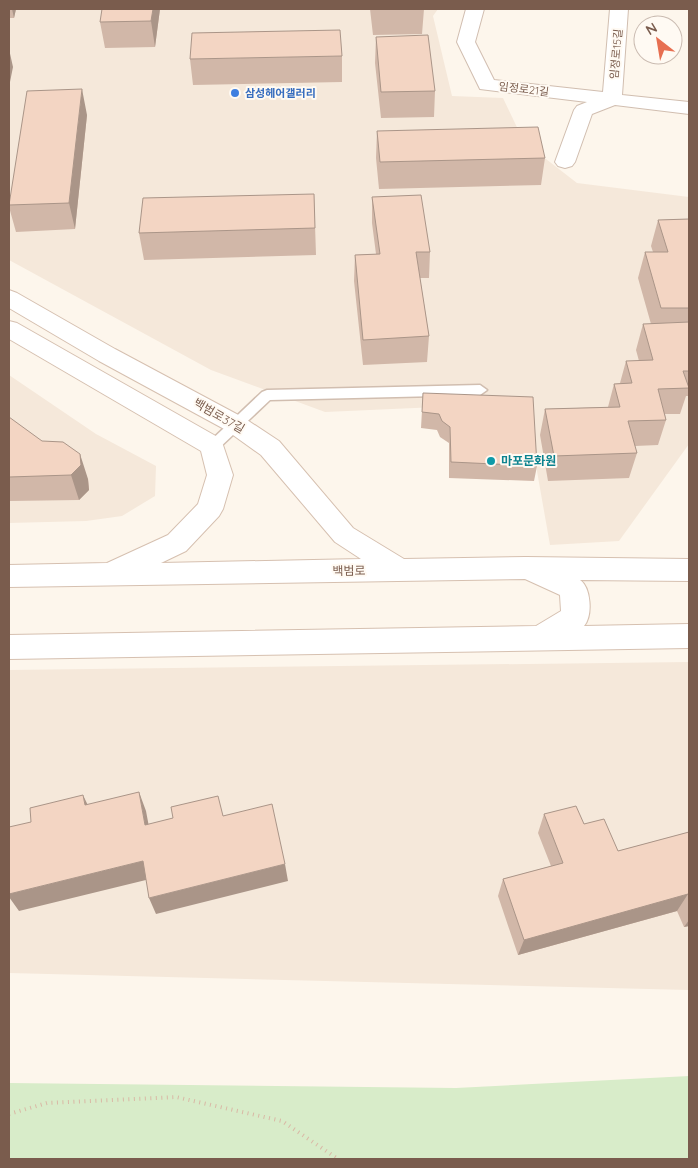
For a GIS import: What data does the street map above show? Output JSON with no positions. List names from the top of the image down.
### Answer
{
  "streets": {
    "street": [
      "임정로15길",
      "임정로21길",
      "백범로37길",
      "백범로"
    ]
  },
  "crossings": [
    ["임정로15길", "임정로21길"],
    ["백범로37길", "백범로"]
  ],
  "places": ["삼성헤어갤러리", "마포문화원"],
  "north": "top left"
}
